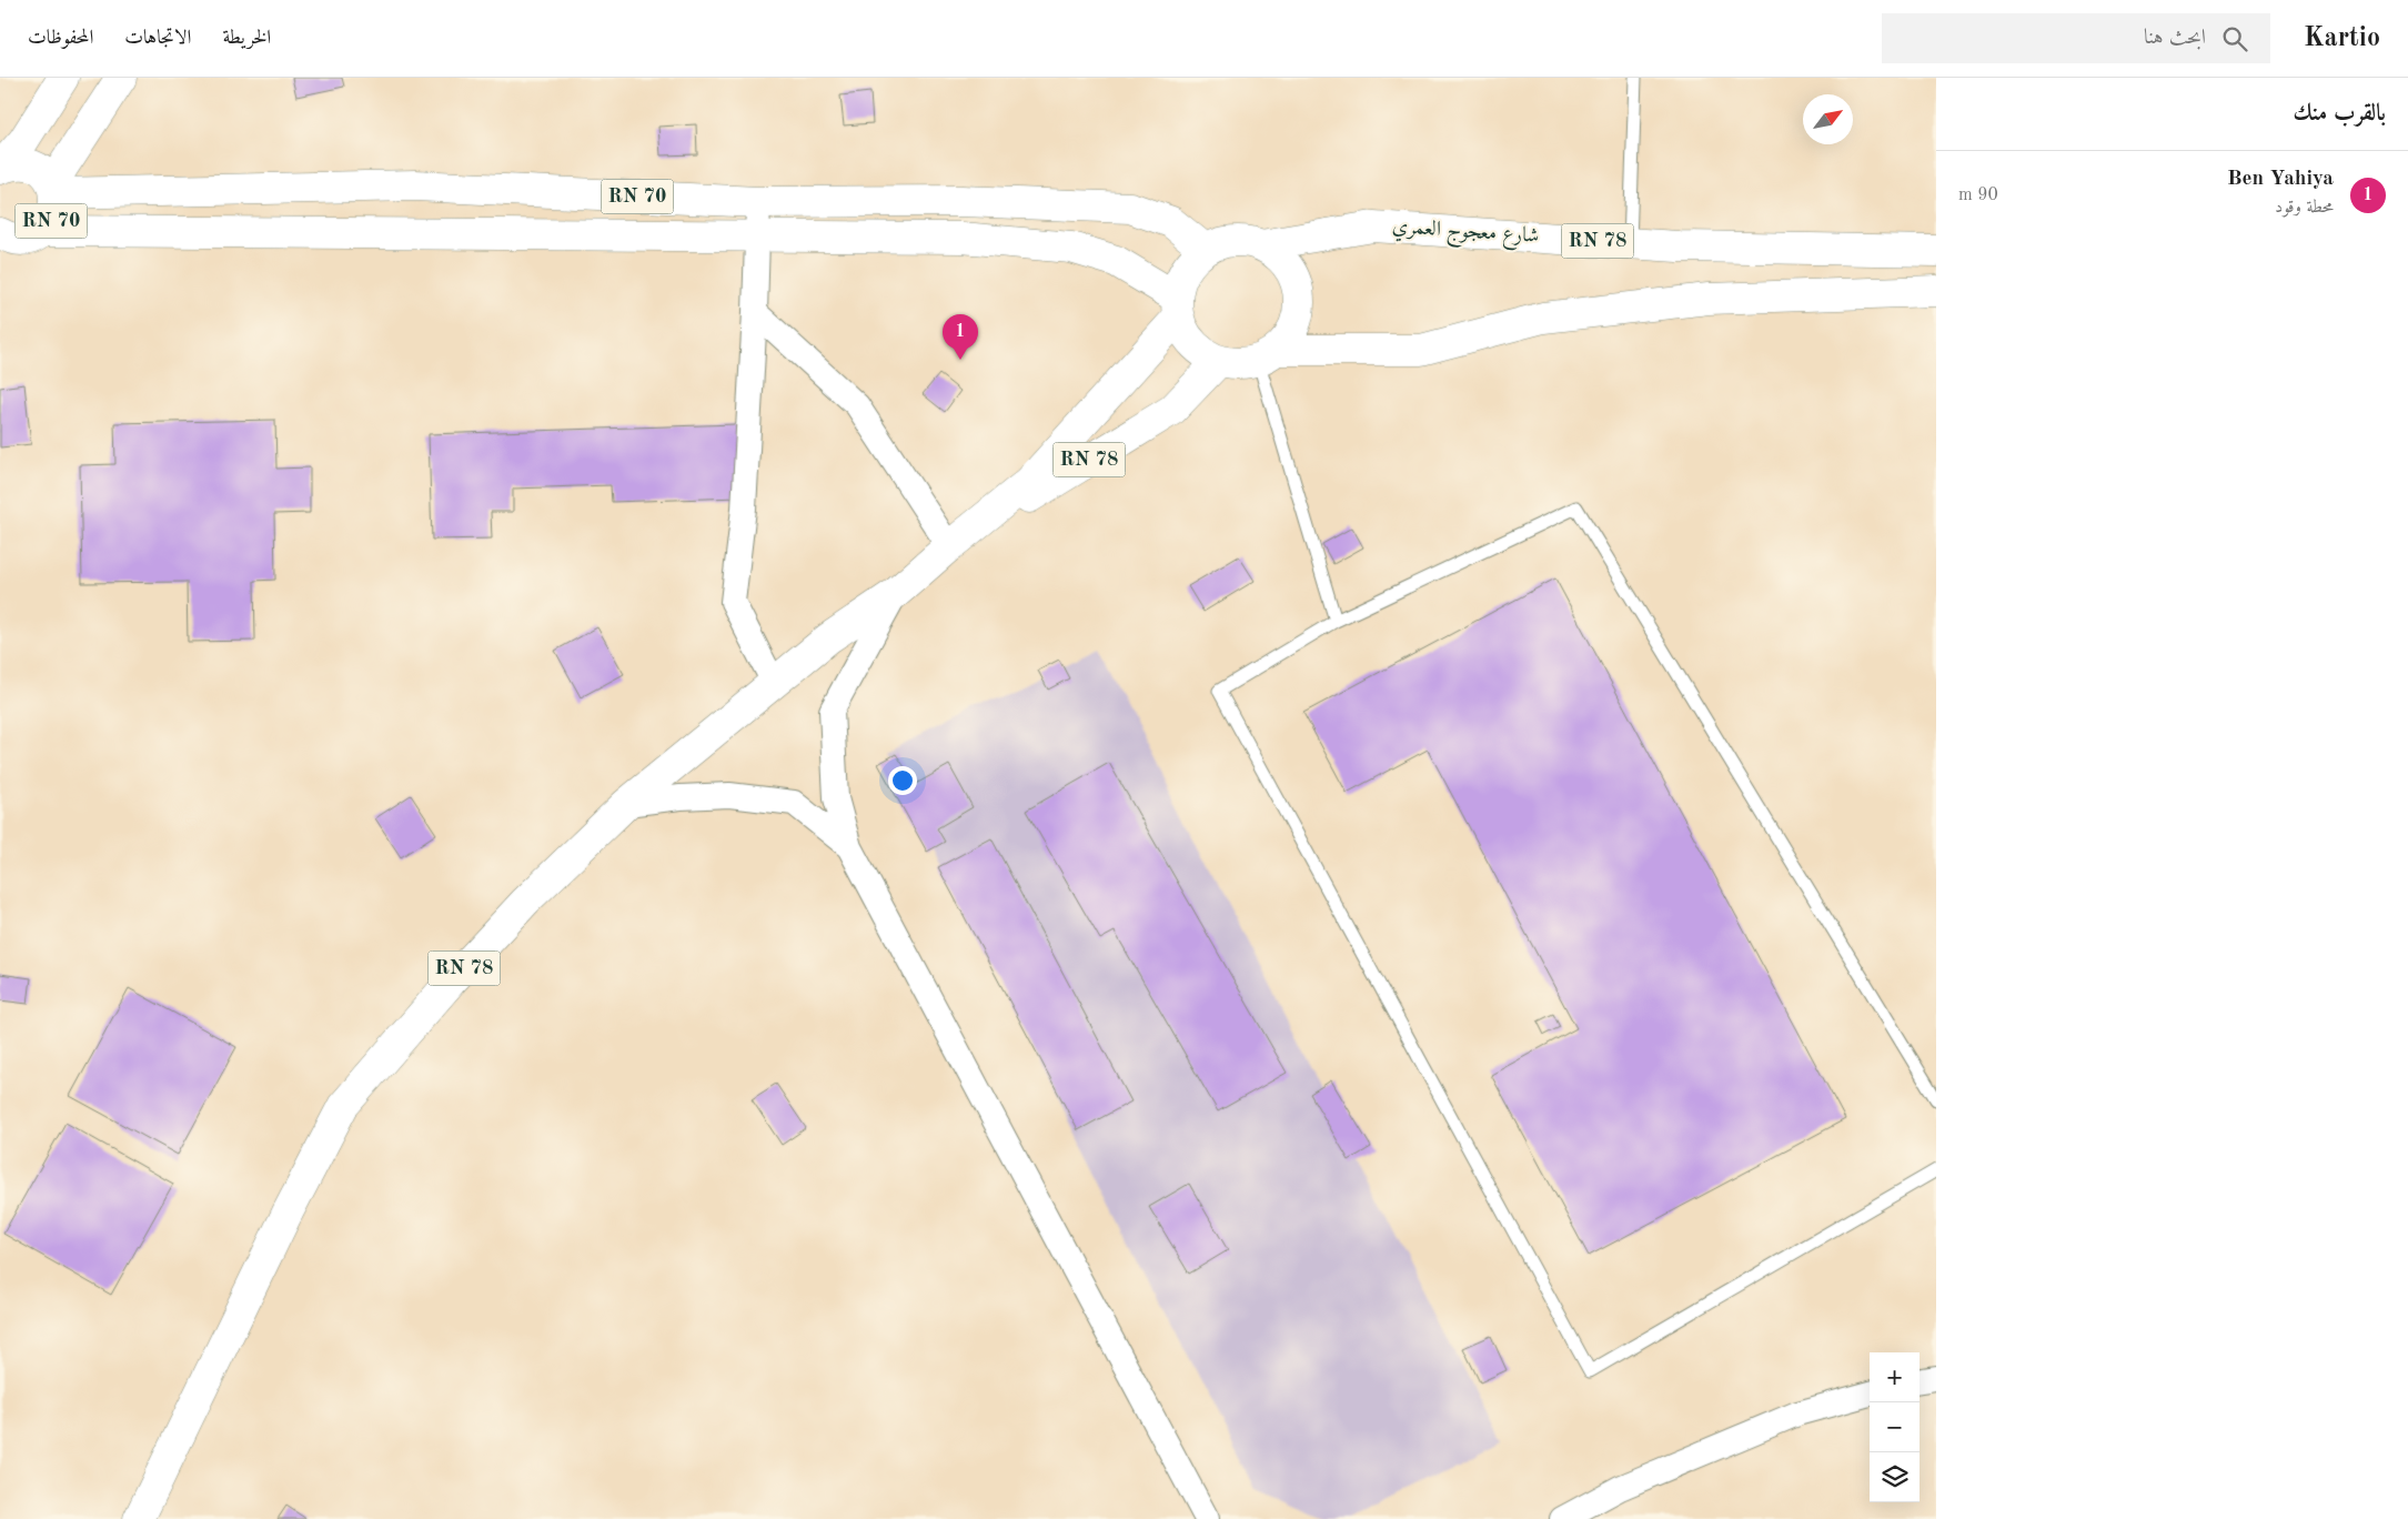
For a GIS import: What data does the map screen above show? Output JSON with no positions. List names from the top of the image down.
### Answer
{
  "streets": {
    "main road": ["RN 70", "شارع معجوج العمري", "RN 78"]
  },
  "crossings": [
    ["RN 70", "شارع معجوج العمري"],
    ["RN 70", "RN 78"],
    ["شارع معجوج العمري", "RN 78"]
  ],
  "north": "top right",
  "page": {
    "header": "Kartio",
    "search": "ابحث هنا",
    "nav": ["الخريطة", "الاتجاهات", "المحفوظات"],
    "heading": "بالقرب منك",
    "list": [
      {
        "mark": "1",
        "name": "Ben Yahiya",
        "note": "محطة وقود",
        "value": "90 m"
      }
    ],
    "pins": "1",
    "map_buttons": ["+", "−"]
  }
}
